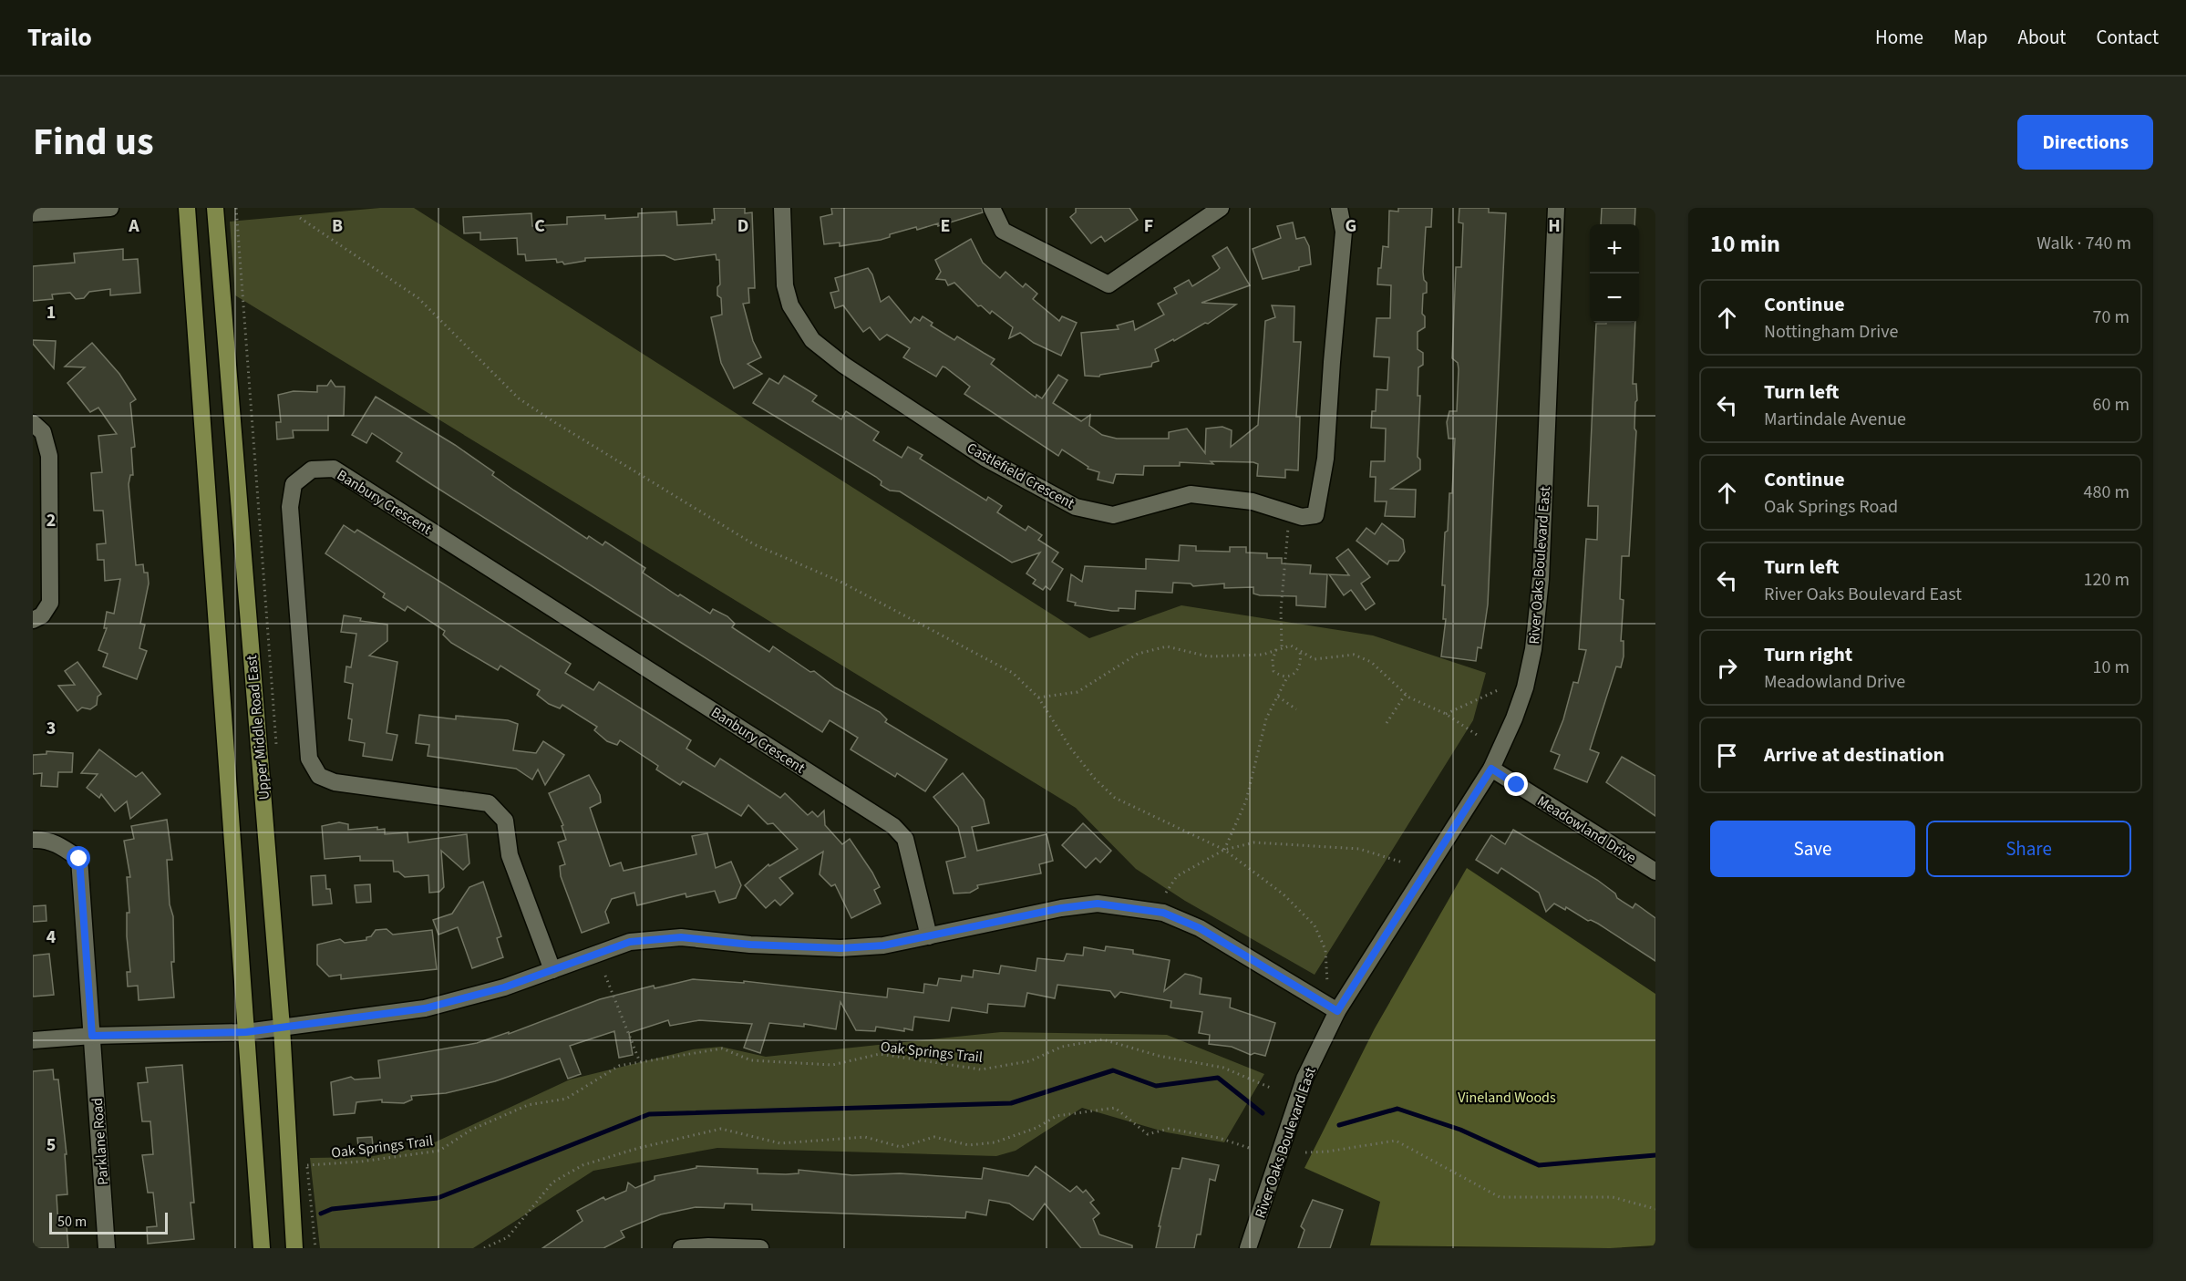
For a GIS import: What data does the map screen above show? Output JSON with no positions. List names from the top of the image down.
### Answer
{
  "streets": {
    "main road": ["Upper Middle Road East"],
    "street": [
      "Castlefield Crescent",
      "Banbury Crescent",
      "River Oaks Boulevard East",
      "Meadowland Drive",
      "Parklane Road"
    ],
    "path": ["Oak Springs Trail"]
  },
  "crossings": [
    ["River Oaks Boulevard East", "Meadowland Drive"]
  ],
  "parks": ["Vineland Woods"],
  "scale_bar": "50 m",
  "page": {
    "header": "Trailo",
    "nav": [
      "Home",
      "Map",
      "About",
      "Contact"
    ],
    "title": "Find us",
    "buttons": [
      "Directions",
      ["Save", "Share"]
    ],
    "heading": ["10 min", "Walk · 740 m"],
    "map_buttons": ["+", "−"],
    "list": [
      ["Continue", "Nottingham Drive", "70 m"],
      ["Turn left", "Martindale Avenue", "60 m"],
      ["Continue", "Oak Springs Road", "480 m"],
      ["Turn left", "River Oaks Boulevard East", "120 m"],
      ["Turn right", "Meadowland Drive", "10 m"],
      "Arrive at destination"
    ],
    "scale": "50 m"
  },
  "grid": {
    "columns": [
      "A",
      "B",
      "C",
      "D",
      "E",
      "F",
      "G",
      "H"
    ],
    "rows": [
      "1",
      "2",
      "3",
      "4",
      "5"
    ]
  }
}
